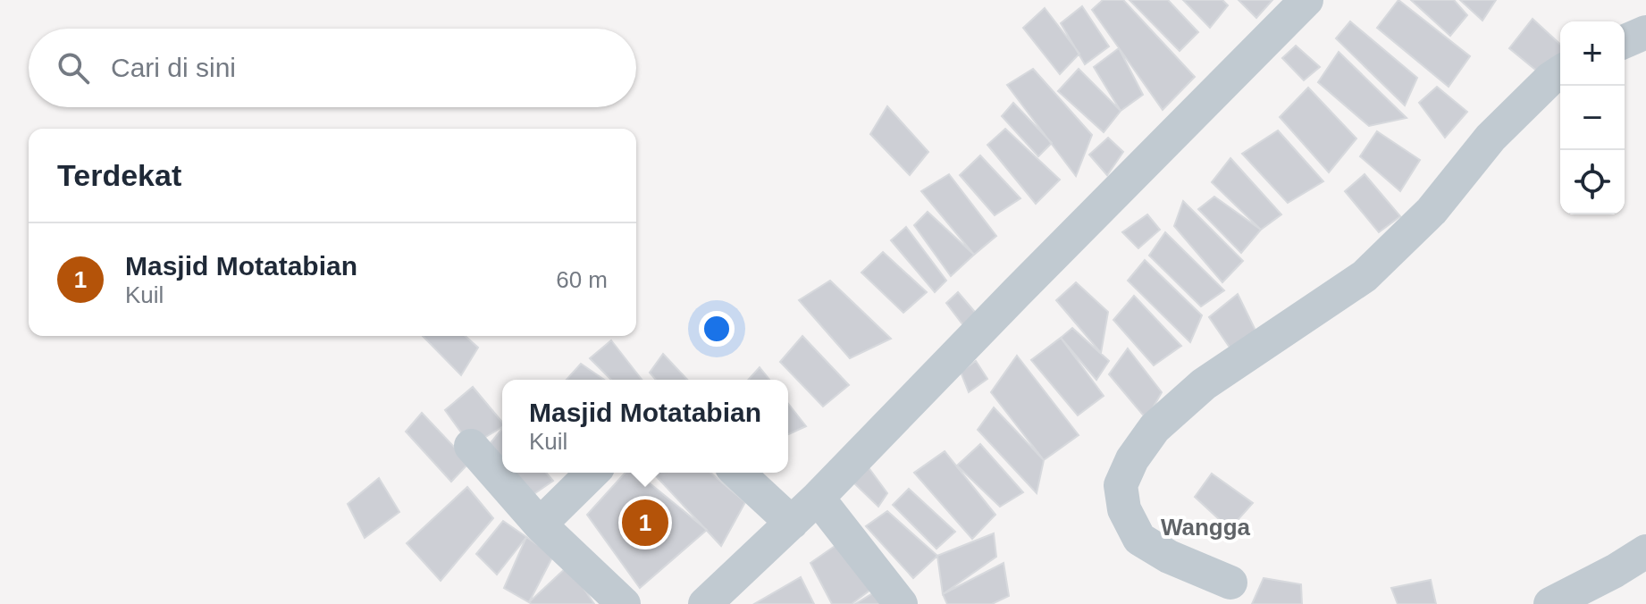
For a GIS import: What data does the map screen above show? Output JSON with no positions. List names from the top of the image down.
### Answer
{
  "districts": ["Wangga"],
  "page": {
    "map_buttons": ["+", "−"],
    "search": "Cari di sini",
    "heading": "Terdekat",
    "list": [
      {
        "mark": "1",
        "name": "Masjid Motatabian",
        "note": "Kuil",
        "value": "60 m"
      }
    ],
    "popup": ["Masjid Motatabian", "Kuil"],
    "pins": "1"
  }
}
